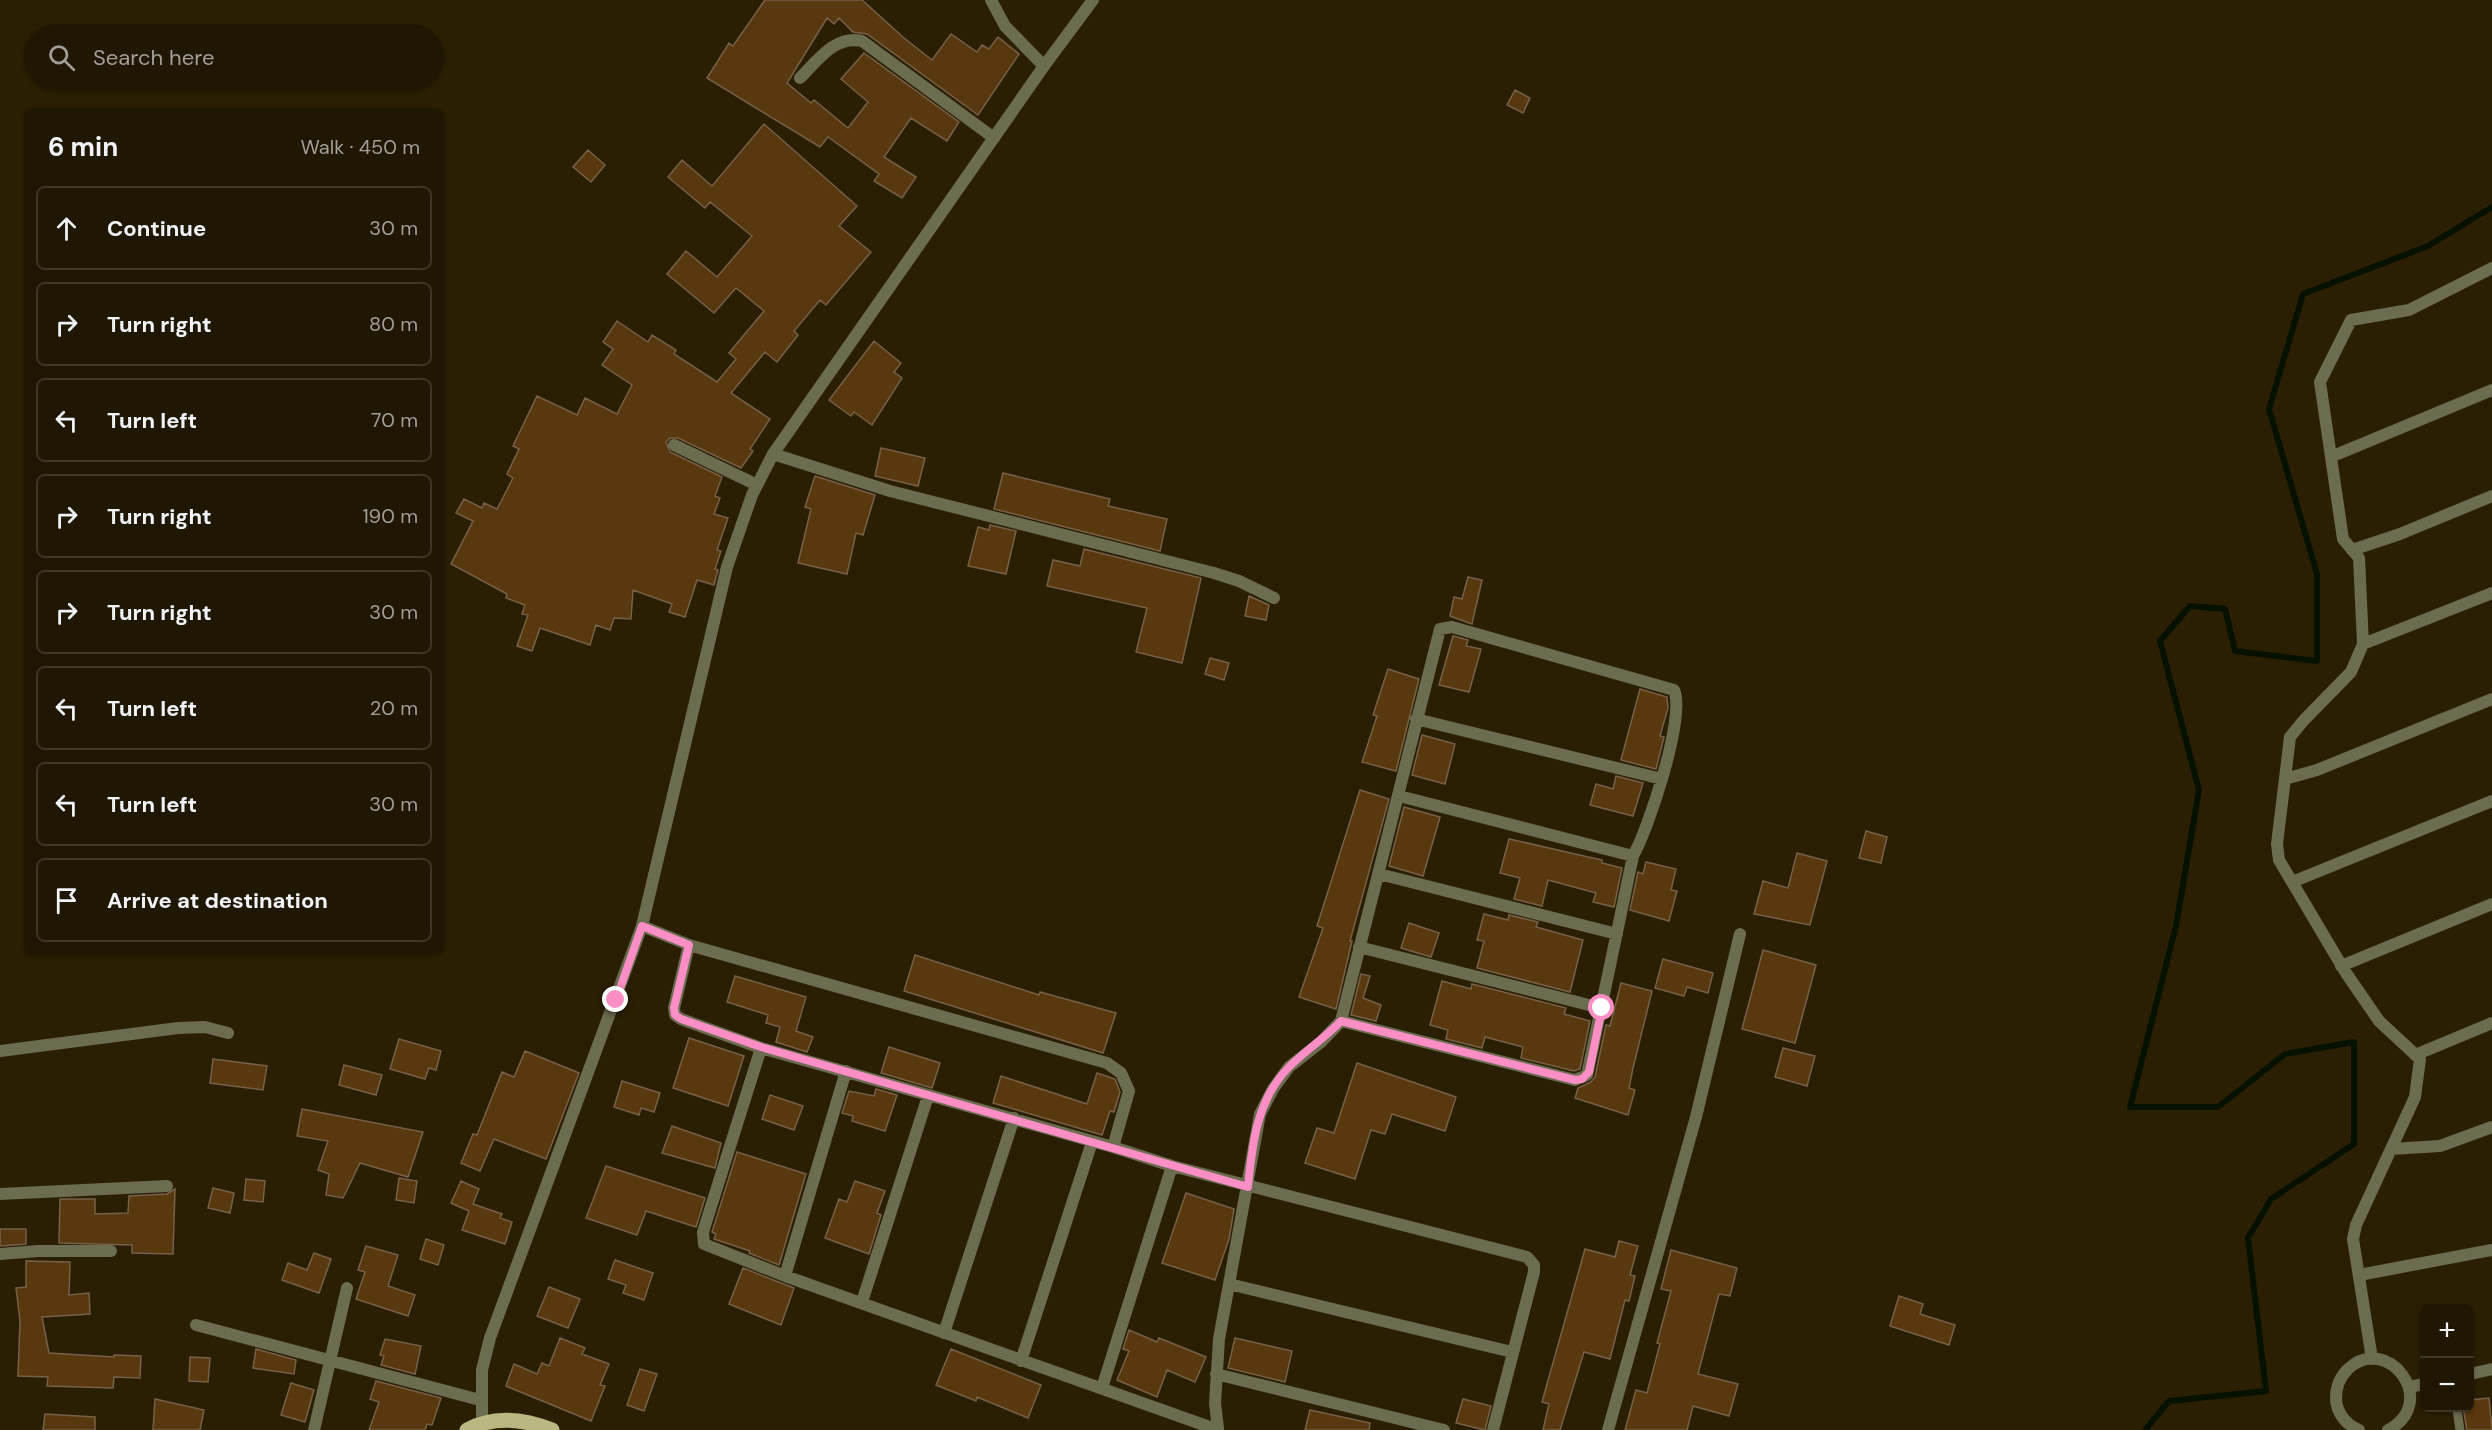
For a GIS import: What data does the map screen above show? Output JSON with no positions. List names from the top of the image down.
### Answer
{
  "page": {
    "search": "Search here",
    "heading": ["6 min", "Walk · 450 m"],
    "list": [
      ["Continue", "30 m"],
      ["Turn right", "80 m"],
      ["Turn left", "70 m"],
      ["Turn right", "190 m"],
      ["Turn right", "30 m"],
      ["Turn left", "20 m"],
      ["Turn left", "30 m"],
      "Arrive at destination"
    ],
    "map_buttons": ["+", "−"]
  }
}
